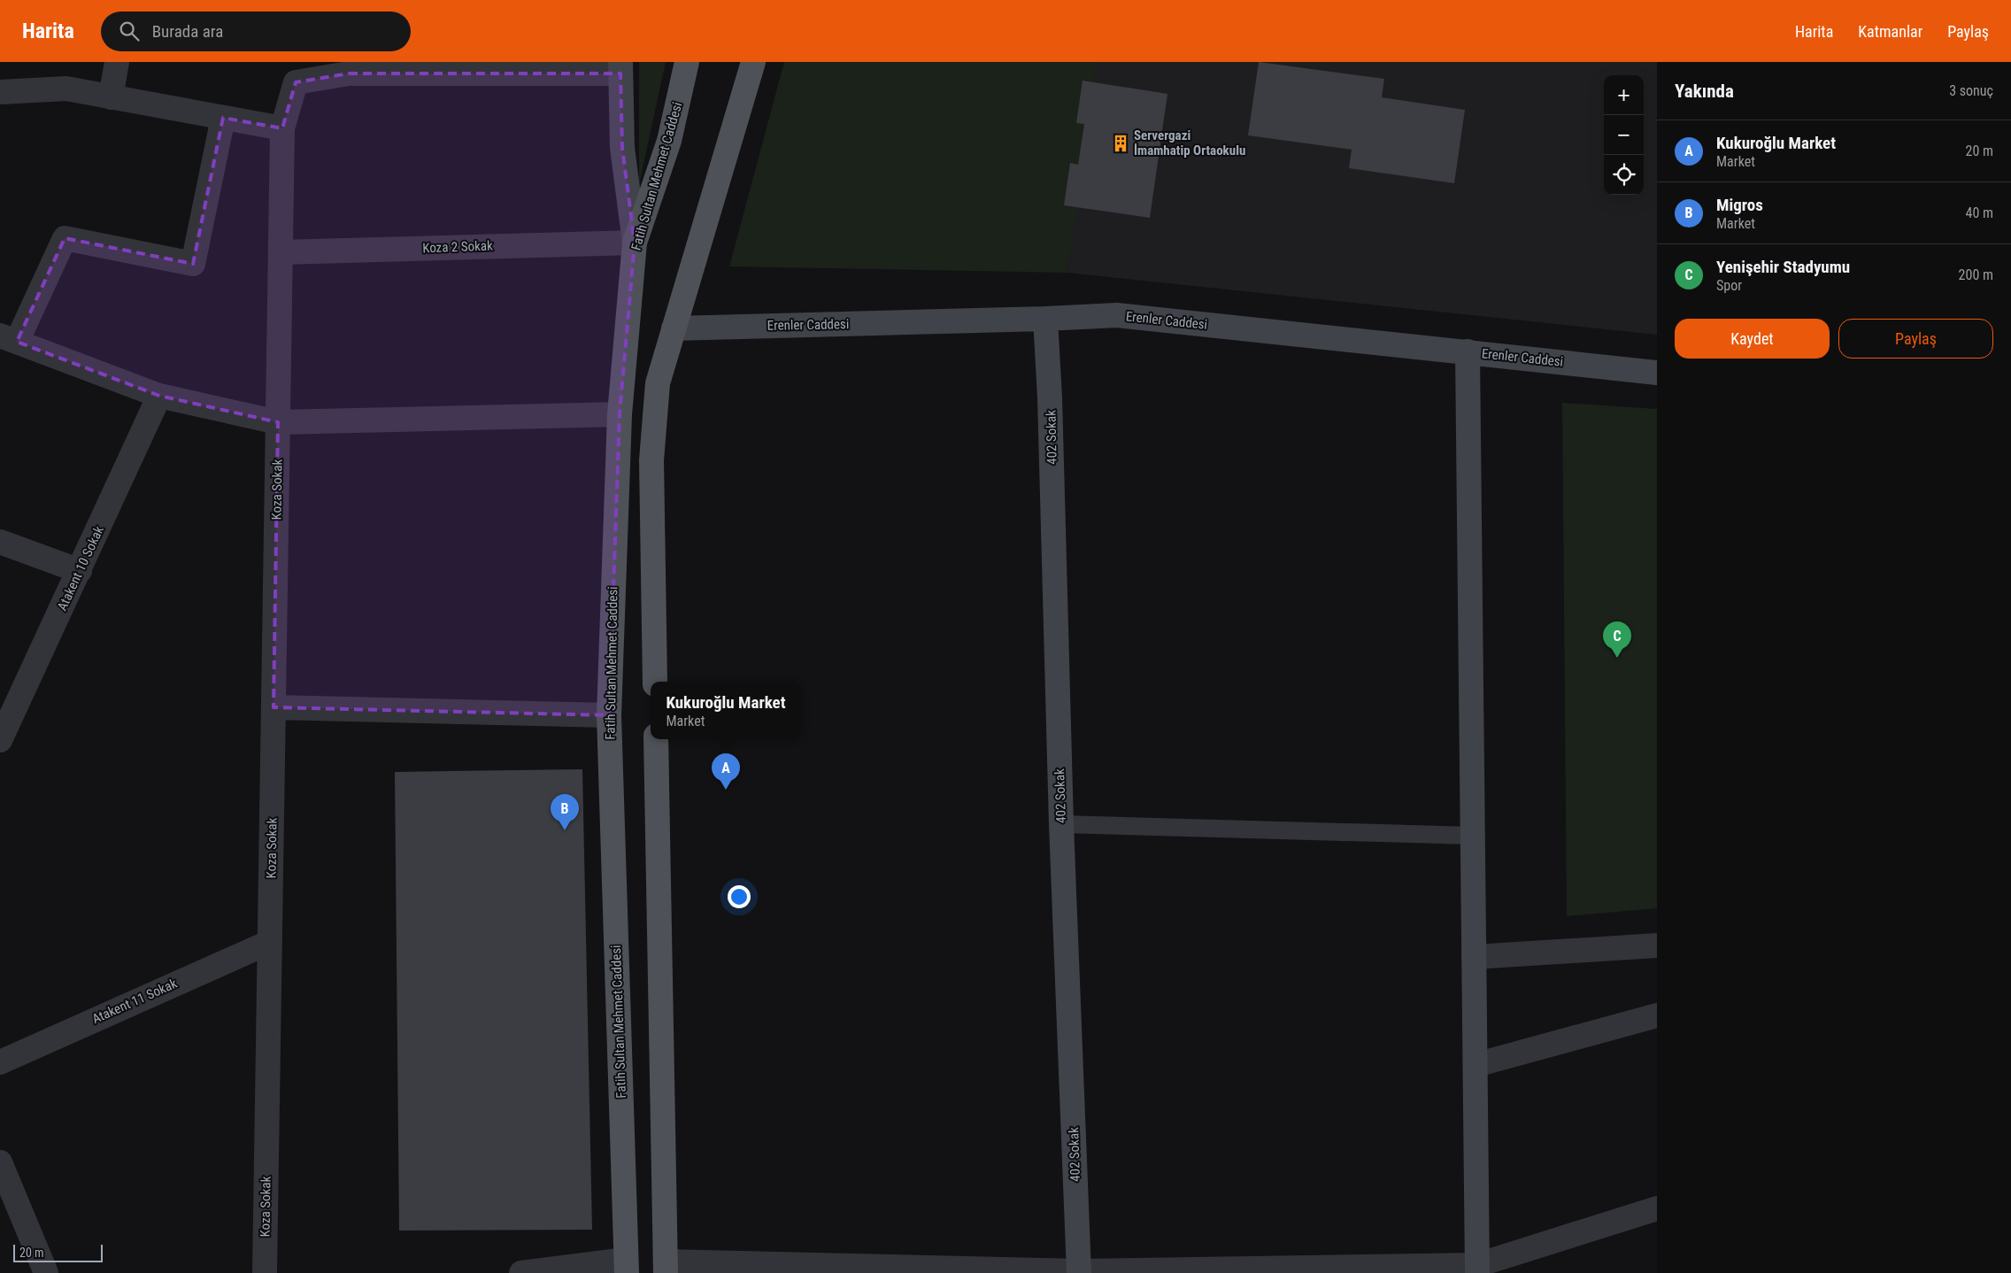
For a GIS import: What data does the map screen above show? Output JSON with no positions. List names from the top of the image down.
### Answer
{
  "streets": {
    "main road": ["Fatih Sultan Mehmet Caddesi"],
    "street": [
      "Koza 2 Sokak",
      "Erenler Caddesi",
      "402 Sokak",
      "Koza Sokak",
      "Atakent 10 Sokak",
      "Atakent 11 Sokak"
    ]
  },
  "crossings": [
    ["Fatih Sultan Mehmet Caddesi", "Koza 2 Sokak"],
    ["Koza 2 Sokak", "Koza Sokak"],
    ["Erenler Caddesi", "402 Sokak"],
    ["Koza Sokak", "Atakent 11 Sokak"]
  ],
  "places": {
    "building": ["Servergazi İmamhatip Ortaokulu"]
  },
  "scale_bar": "20 m",
  "page": {
    "header": "Harita",
    "search": "Burada ara",
    "nav": ["Harita", "Katmanlar", "Paylaş"],
    "heading": ["Yakında", "3 sonuç"],
    "map_buttons": ["+", "−"],
    "list": [
      {
        "mark": "A",
        "name": "Kukuroğlu Market",
        "note": "Market",
        "value": "20 m"
      },
      {
        "mark": "B",
        "name": "Migros",
        "note": "Market",
        "value": "40 m"
      },
      {
        "mark": "C",
        "name": "Yenişehir Stadyumu",
        "note": "Spor",
        "value": "200 m"
      }
    ],
    "buttons": ["Kaydet", "Paylaş"],
    "pins": ["C", "A", "B"],
    "popup": ["Kukuroğlu Market", "Market"],
    "scale": "20 m"
  }
}
